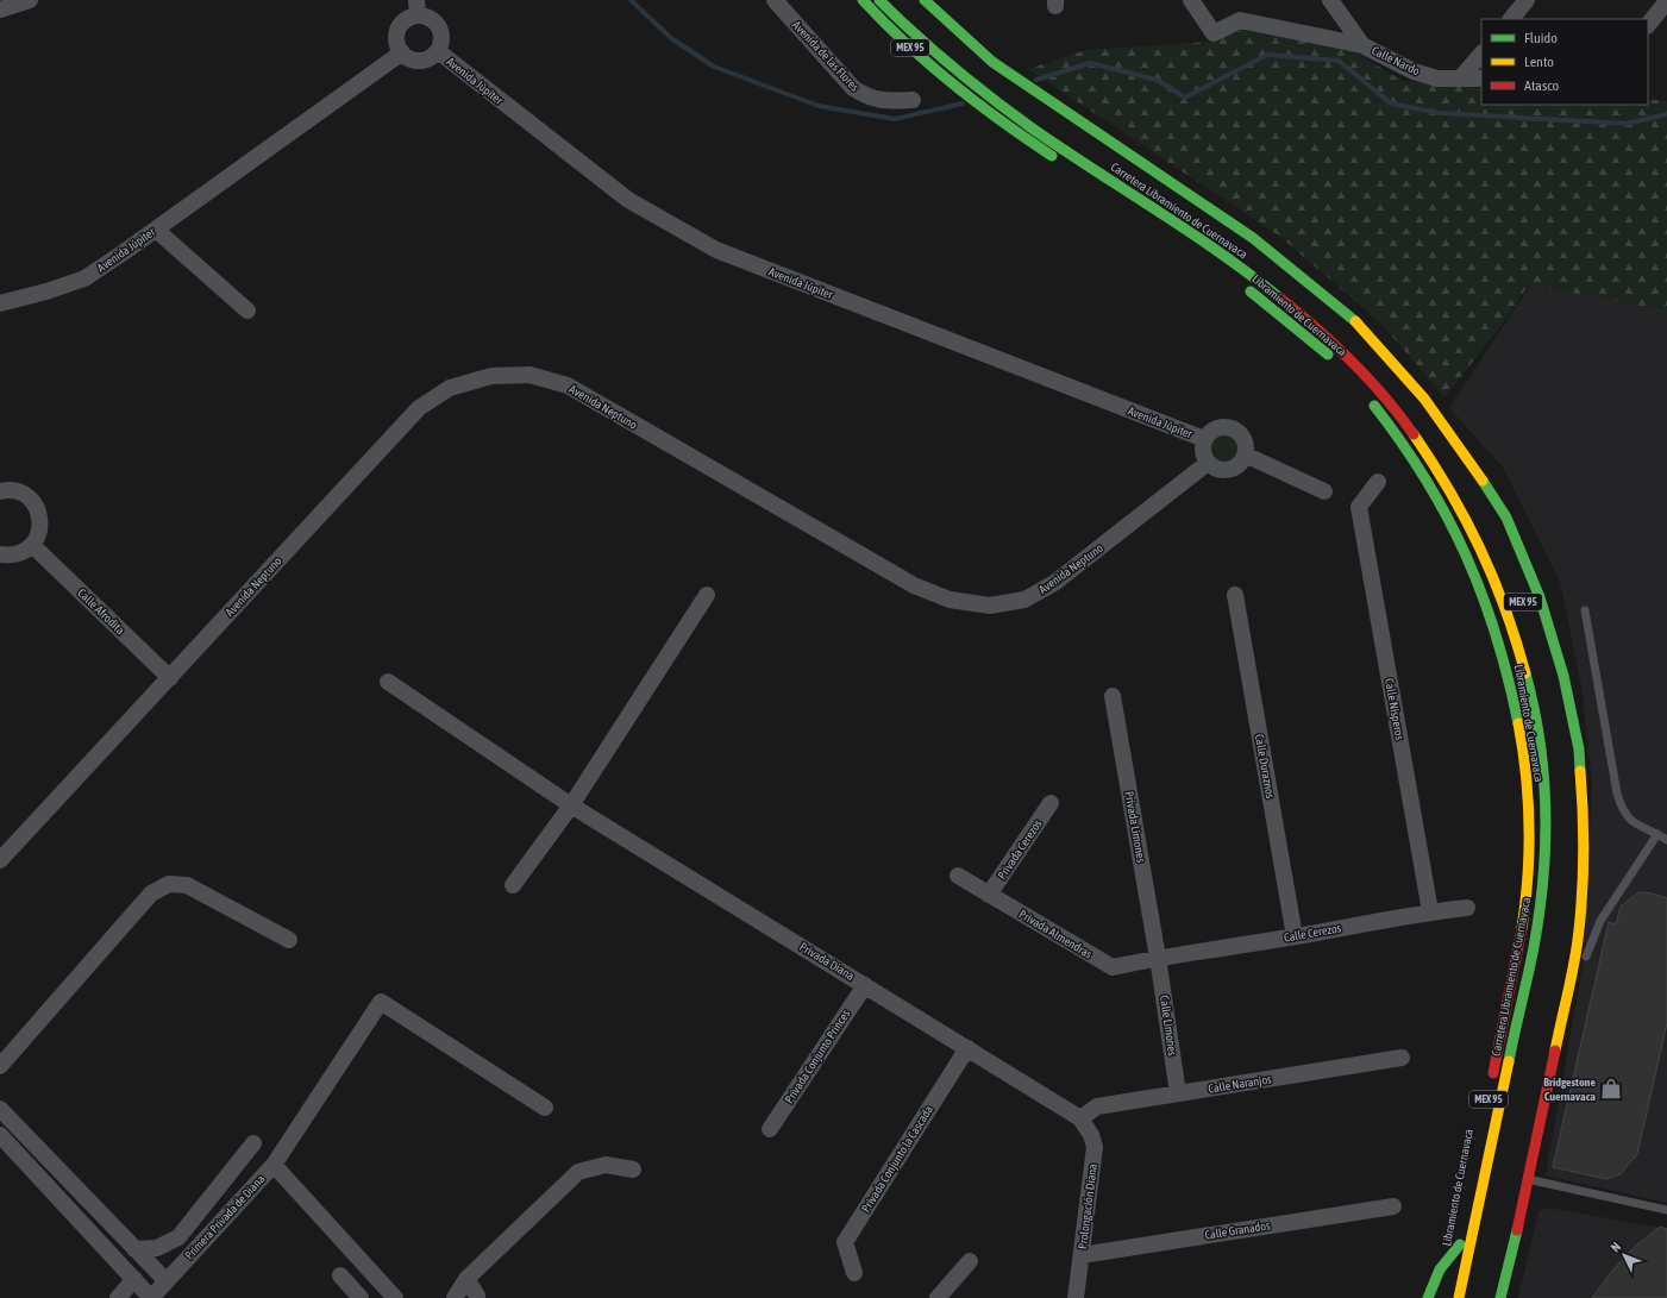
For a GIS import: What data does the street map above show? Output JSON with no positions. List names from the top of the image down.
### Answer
{
  "streets": {
    "main road": ["MEX 95", "Carretera Libramiento de Cuernavaca", "Libramiento de Cuernavaca"],
    "street": [
      "Avenida de las Flores",
      "Calle Nardo",
      "Avenida Júpiter",
      "Avenida Neptuno",
      "Calle Afrodita",
      "Calle Nísperos",
      "Calle Duraznos",
      "Privada Limones",
      "Privada Cerezos",
      "Calle Cerezos",
      "Privada Almendras",
      "Privada Diana",
      "Calle Limones",
      "Privada Conjunto Princes",
      "Calle Naranjos",
      "Privada Conjunto la Cascada",
      "Prolongación Diana",
      "Primera Privada de Diana",
      "Calle Granados"
    ]
  },
  "crossings": [
    ["Avenida Júpiter", "Avenida Neptuno"],
    ["Avenida Neptuno", "Calle Afrodita"],
    ["Calle Nísperos", "Calle Cerezos"],
    ["Calle Duraznos", "Calle Cerezos"],
    ["Privada Limones", "Calle Cerezos"],
    ["Privada Limones", "Privada Almendras"],
    ["Privada Limones", "Calle Limones"],
    ["Privada Cerezos", "Privada Almendras"],
    ["Calle Cerezos", "Privada Almendras"],
    ["Calle Cerezos", "Calle Limones"],
    ["Privada Almendras", "Calle Limones"],
    ["Privada Diana", "Privada Conjunto Princes"],
    ["Privada Diana", "Calle Naranjos"],
    ["Privada Diana", "Privada Conjunto la Cascada"],
    ["Privada Diana", "Prolongación Diana"],
    ["Calle Limones", "Calle Naranjos"],
    ["Calle Naranjos", "Prolongación Diana"],
    ["Prolongación Diana", "Calle Granados"]
  ],
  "places": {
    "shop": ["Bridgestone Cuernavaca"]
  },
  "legend": ["Fluido", "Lento", "Atasco"],
  "north": "top left"
}
